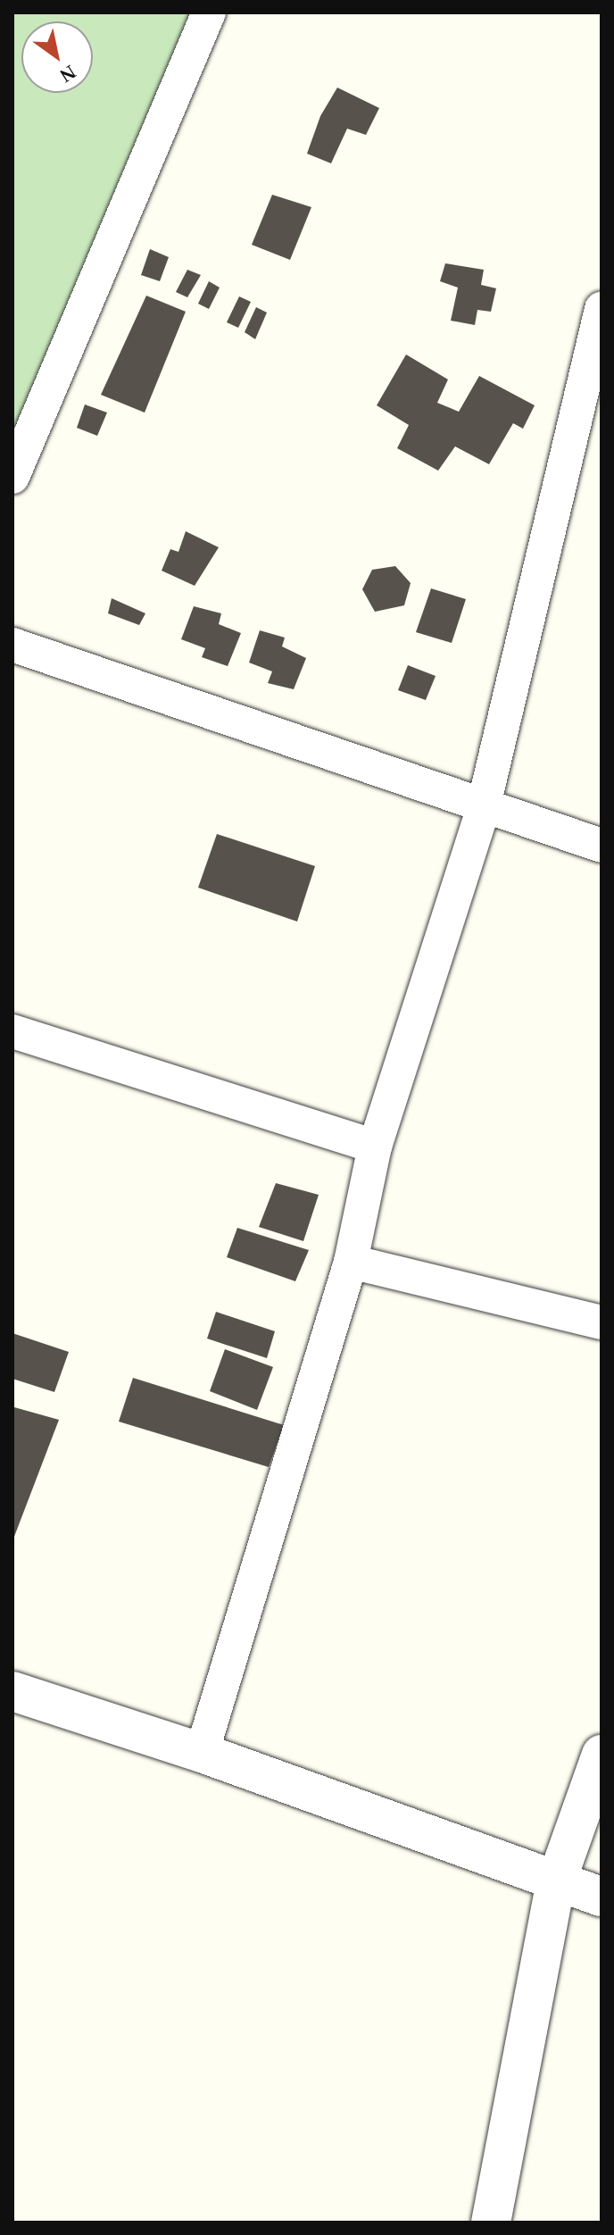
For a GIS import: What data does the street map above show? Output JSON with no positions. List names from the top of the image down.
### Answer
{
  "north": "bottom right"
}
